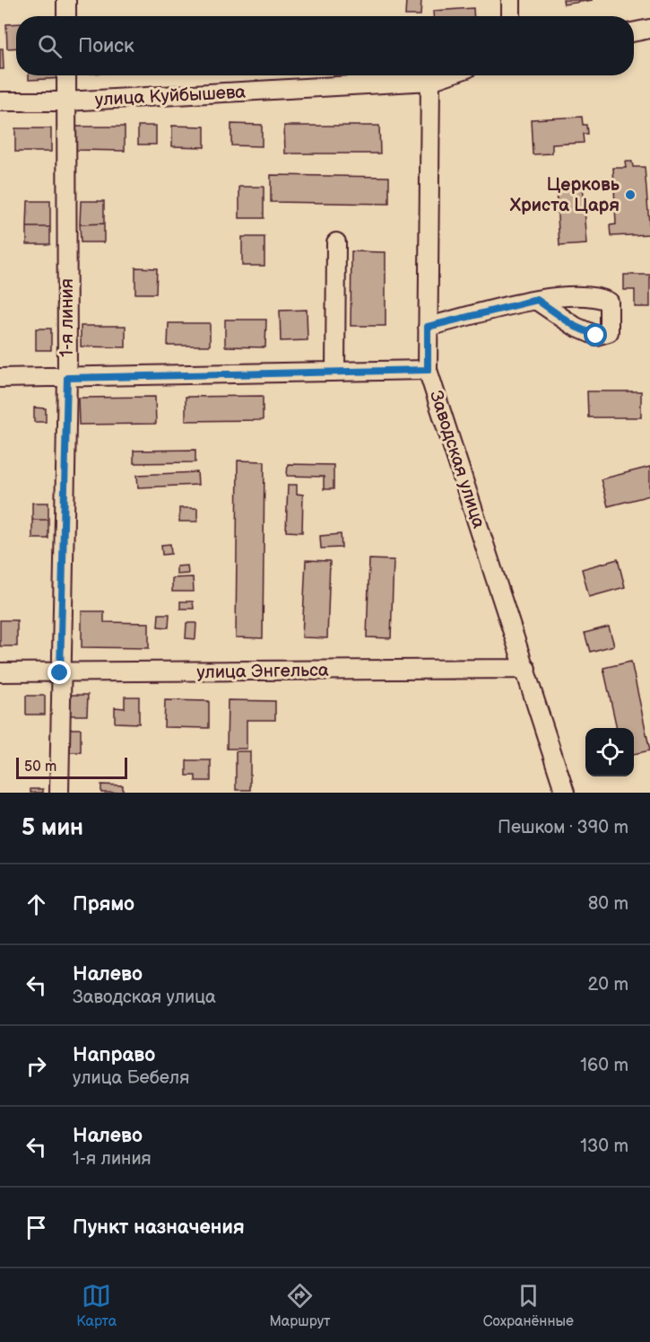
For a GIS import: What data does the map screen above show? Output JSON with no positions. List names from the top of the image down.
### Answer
{
  "streets": {
    "street": [
      "улица Куйбышева",
      "1-я линия",
      "Заводская улица",
      "улица Энгельса"
    ]
  },
  "crossings": [
    ["улица Куйбышева", "1-я линия"],
    ["улица Куйбышева", "Заводская улица"],
    ["1-я линия", "улица Энгельса"],
    ["Заводская улица", "улица Энгельса"]
  ],
  "places": ["Церковь Христа Царя"],
  "scale_bar": "50 m",
  "page": {
    "search": "Поиск",
    "scale": "50 m",
    "heading": ["5 мин", "Пешком · 390 m"],
    "list": [
      ["Прямо", "80 m"],
      ["Налево", "Заводская улица", "20 m"],
      ["Направо", "улица Бебеля", "160 m"],
      ["Налево", "1-я линия", "130 m"],
      "Пункт назначения"
    ],
    "nav": ["Карта", "Маршрут", "Сохранённые"]
  }
}
